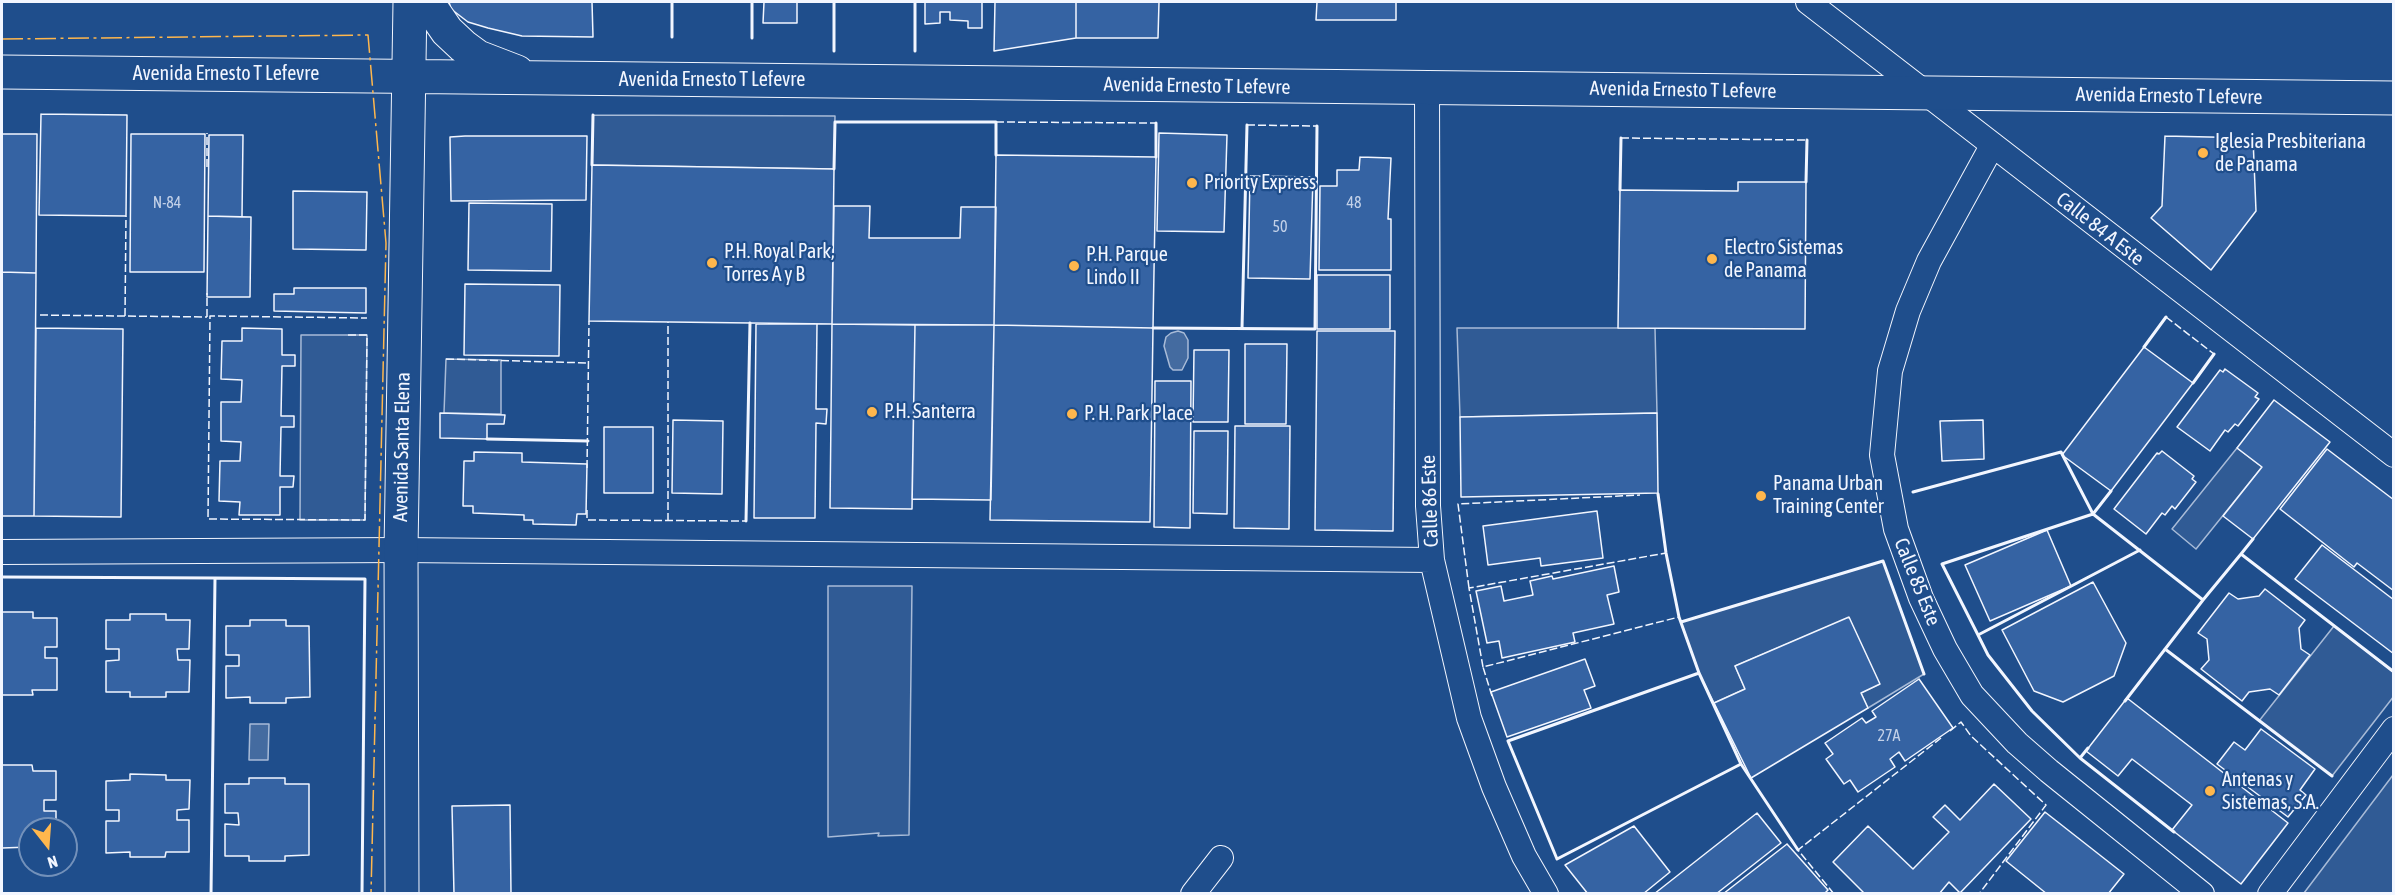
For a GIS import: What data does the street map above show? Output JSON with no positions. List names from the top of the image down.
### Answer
{
  "streets": {
    "main road": ["Avenida Ernesto T Lefevre", "Avenida Santa Elena"],
    "street": ["Calle 84 A Este", "Calle 86 Este", "Calle 85 Este"]
  },
  "crossings": [
    ["Avenida Ernesto T Lefevre", "Calle 84 A Este"],
    ["Avenida Ernesto T Lefevre", "Avenida Santa Elena"],
    ["Avenida Ernesto T Lefevre", "Calle 86 Este"],
    ["Calle 84 A Este", "Calle 85 Este"]
  ],
  "places": [
    "Iglesia Presbiteriana de Panama",
    "Priority Express",
    "Electro Sistemas de Panama",
    "P.H. Royal Park, Torres A y B",
    "P.H. Parque Lindo II",
    "P.H. Santerra",
    "P. H. Park Place",
    "Panama Urban Training Center",
    "Antenas y Sistemas, S.A."
  ],
  "house_numbers": [
    "N-84",
    "48",
    "50",
    "27A"
  ],
  "north": "bottom"
}
